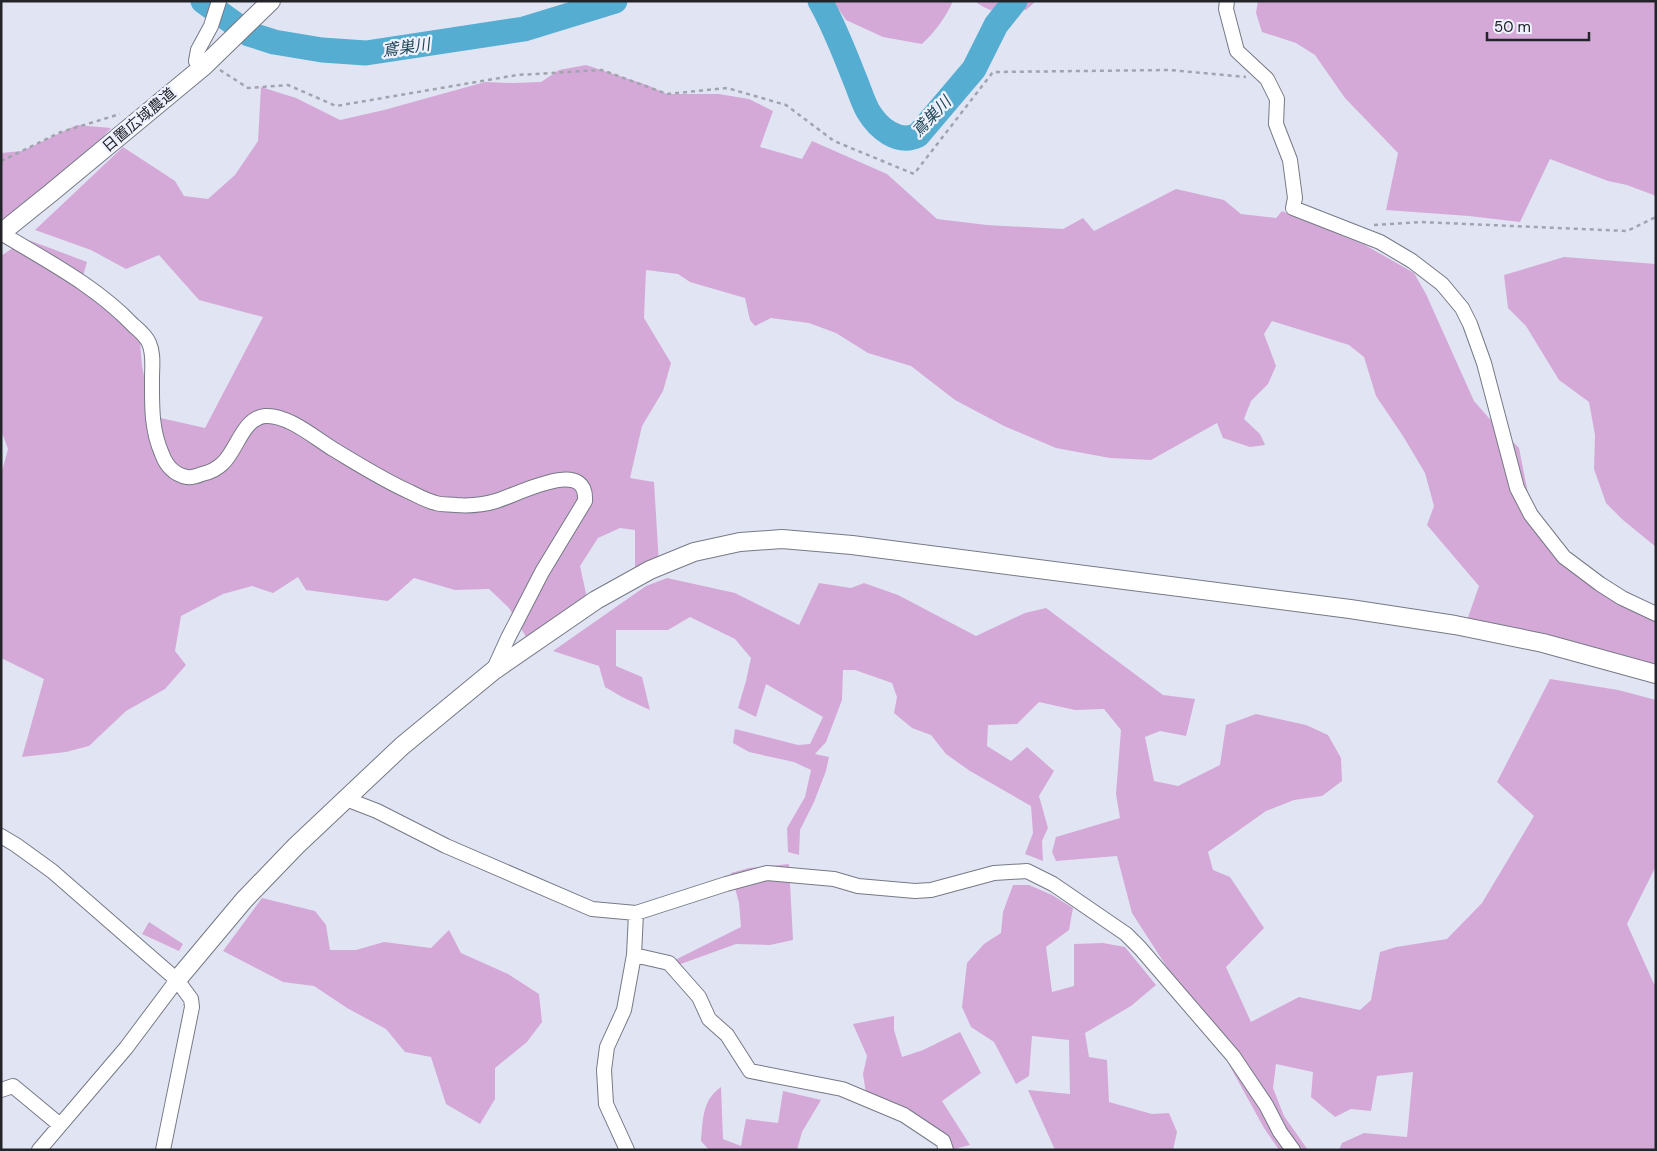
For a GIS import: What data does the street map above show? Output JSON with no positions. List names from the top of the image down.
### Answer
{
  "streets": {
    "street": ["日置広域農道"]
  },
  "water": ["鳶巣川"],
  "scale_bar": "50 m"
}
